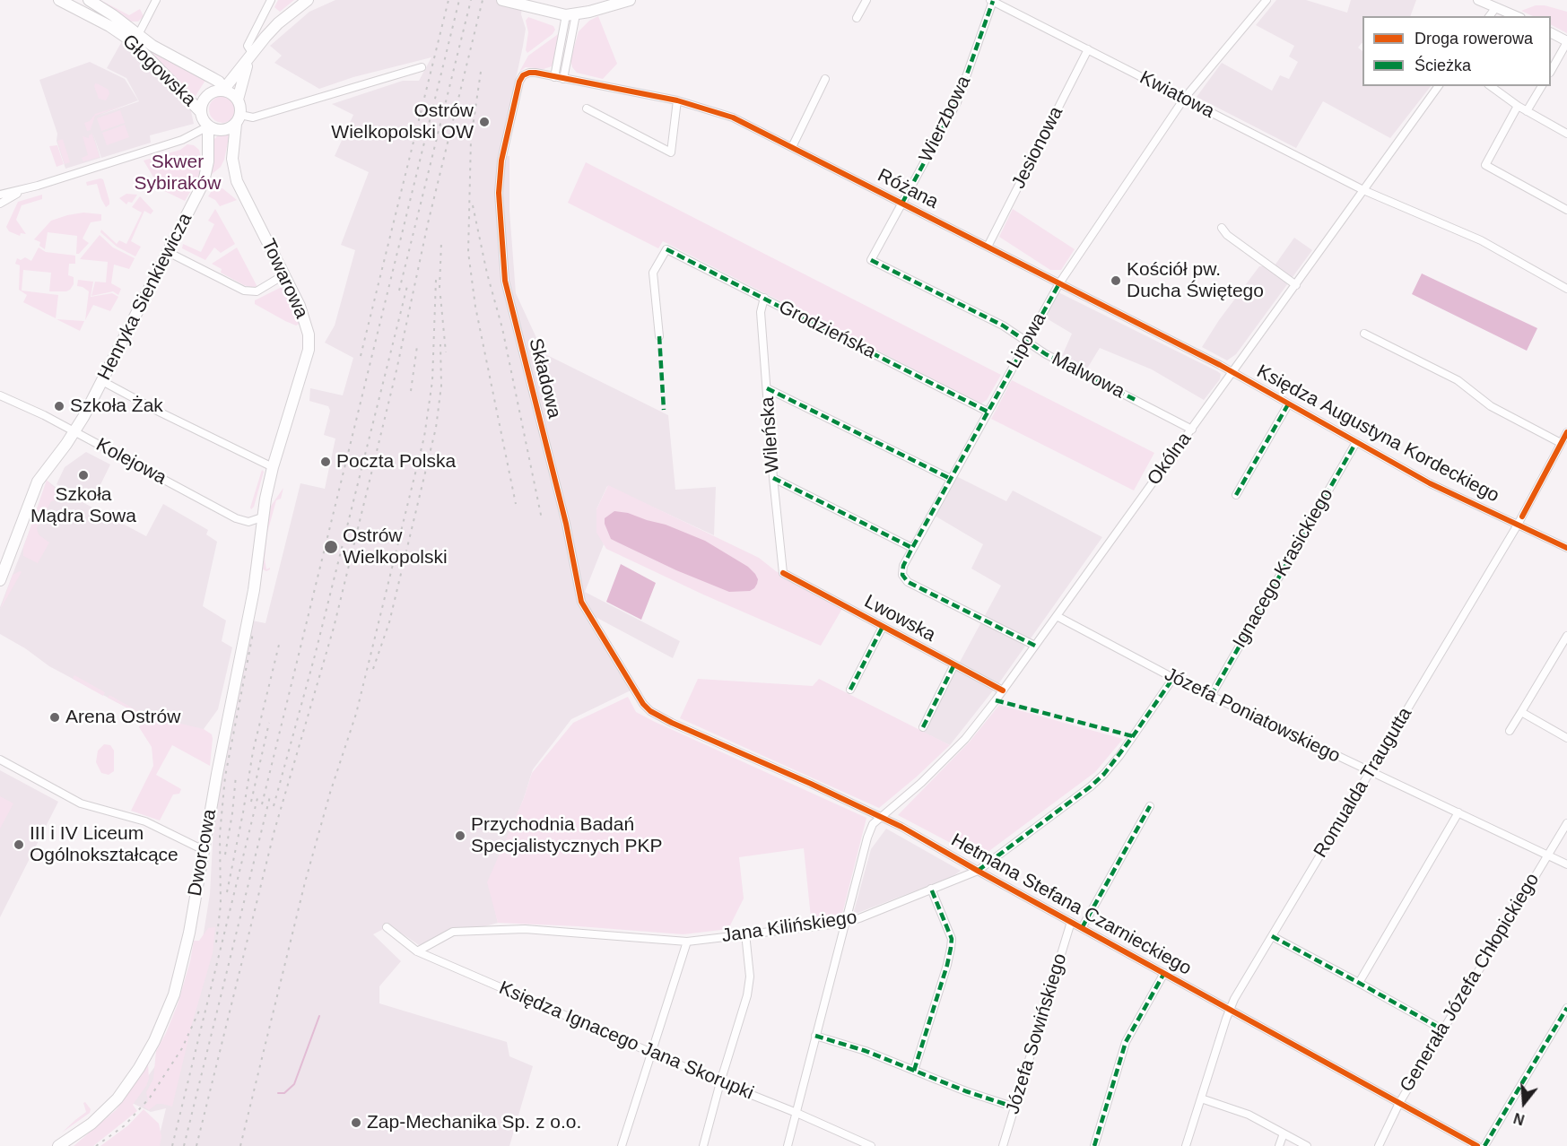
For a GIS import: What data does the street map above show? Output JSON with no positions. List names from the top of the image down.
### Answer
{
  "streets": {
    "main road": [
      "Głogowska",
      "Towarowa",
      "Henryka Sienkiewicza",
      "Dworcowa"
    ],
    "street": [
      "Kwiatowa",
      "Wierzbowa",
      "Jesionowa",
      "Różana",
      "Grodzieńska",
      "Lipowa",
      "Malwowa",
      "Składowa",
      "Księdza Augustyna Kordeckiego",
      "Wileńska",
      "Okólna",
      "Kolejowa",
      "Ignacego Krasickiego",
      "Lwowska",
      "Józefa Poniatowskiego",
      "Romualda Traugutta",
      "Hetmana Stefana Czarnieckiego",
      "Jana Kilińskiego",
      "Generała Józefa Chłopickiego",
      "Józefa Sowińskiego",
      "Księdza Ignacego Jana Skorupki"
    ]
  },
  "crossings": [
    ["Głogowska", "Towarowa"],
    ["Głogowska", "Henryka Sienkiewicza"],
    ["Kwiatowa", "Wierzbowa"],
    ["Kwiatowa", "Jesionowa"],
    ["Kwiatowa", "Lipowa"],
    ["Kwiatowa", "Okólna"],
    ["Wierzbowa", "Różana"],
    ["Wierzbowa", "Malwowa"],
    ["Jesionowa", "Różana"],
    ["Różana", "Lipowa"],
    ["Różana", "Składowa"],
    ["Różana", "Księdza Augustyna Kordeckiego"],
    ["Różana", "Okólna"],
    ["Towarowa", "Henryka Sienkiewicza"],
    ["Towarowa", "Kolejowa"],
    ["Towarowa", "Dworcowa"],
    ["Henryka Sienkiewicza", "Kolejowa"],
    ["Grodzieńska", "Lipowa"],
    ["Grodzieńska", "Wileńska"],
    ["Lipowa", "Malwowa"],
    ["Lipowa", "Okólna"],
    ["Malwowa", "Okólna"],
    ["Składowa", "Hetmana Stefana Czarnieckiego"],
    ["Księdza Augustyna Kordeckiego", "Okólna"],
    ["Księdza Augustyna Kordeckiego", "Ignacego Krasickiego"],
    ["Księdza Augustyna Kordeckiego", "Romualda Traugutta"],
    ["Wileńska", "Lwowska"],
    ["Okólna", "Lwowska"],
    ["Okólna", "Józefa Poniatowskiego"],
    ["Okólna", "Hetmana Stefana Czarnieckiego"],
    ["Okólna", "Jana Kilińskiego"],
    ["Okólna", "Księdza Ignacego Jana Skorupki"],
    ["Kolejowa", "Dworcowa"],
    ["Ignacego Krasickiego", "Józefa Poniatowskiego"],
    ["Józefa Poniatowskiego", "Romualda Traugutta"],
    ["Józefa Poniatowskiego", "Jana Kilińskiego"],
    ["Józefa Poniatowskiego", "Generała Józefa Chłopickiego"],
    ["Romualda Traugutta", "Hetmana Stefana Czarnieckiego"],
    ["Hetmana Stefana Czarnieckiego", "Jana Kilińskiego"],
    ["Hetmana Stefana Czarnieckiego", "Generała Józefa Chłopickiego"],
    ["Hetmana Stefana Czarnieckiego", "Józefa Sowińskiego"],
    ["Jana Kilińskiego", "Księdza Ignacego Jana Skorupki"]
  ],
  "parks": ["Skwer Sybiraków"],
  "places": [
    "Ostrów Wielkopolski OW",
    "Kościół pw. Ducha Świętego",
    "Szkoła Żak",
    "Poczta Polska",
    "Szkoła Mądra Sowa",
    "Ostrów Wielkopolski",
    "Arena Ostrów",
    "Przychodnia Badań Specjalistycznych PKP",
    "III i IV Liceum Ogólnokształcące",
    "Zap-Mechanika Sp. z o.o."
  ],
  "legend": ["Droga rowerowa", "Ścieżka"],
  "north": "bottom"
}
